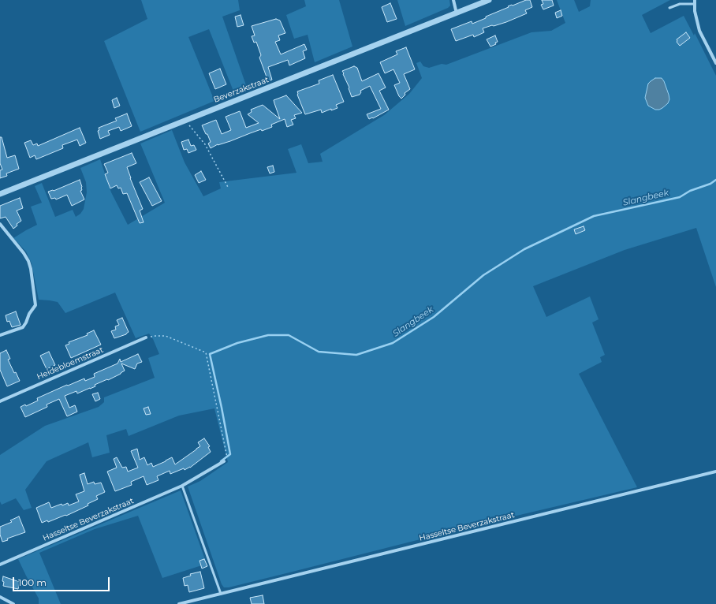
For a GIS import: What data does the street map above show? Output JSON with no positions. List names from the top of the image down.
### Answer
{
  "streets": {
    "street": ["Beverzakstraat", "Heidebloemstraat", "Hasseltse Beverzakstraat"]
  },
  "water": ["Slangbeek"],
  "scale_bar": "100 m"
}
